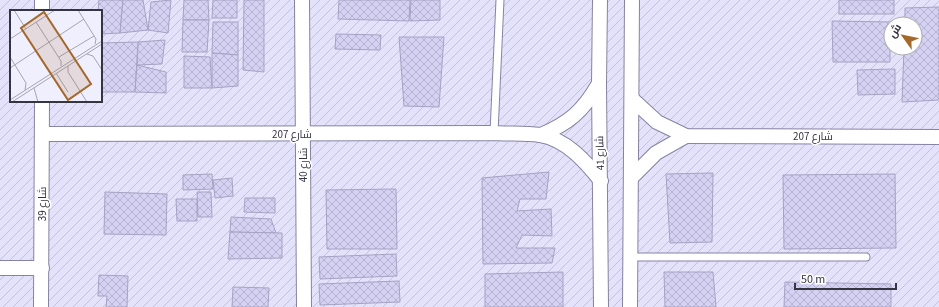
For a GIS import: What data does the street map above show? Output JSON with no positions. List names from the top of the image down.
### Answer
{
  "streets": {
    "street": [
      "شارع 207",
      "شارع 41",
      "شارع 40",
      "شارع 39"
    ]
  },
  "crossings": [
    ["شارع 207", "شارع 41"],
    ["شارع 207", "شارع 40"],
    ["شارع 207", "شارع 39"]
  ],
  "scale_bar": "50 m",
  "north": "top left"
}
